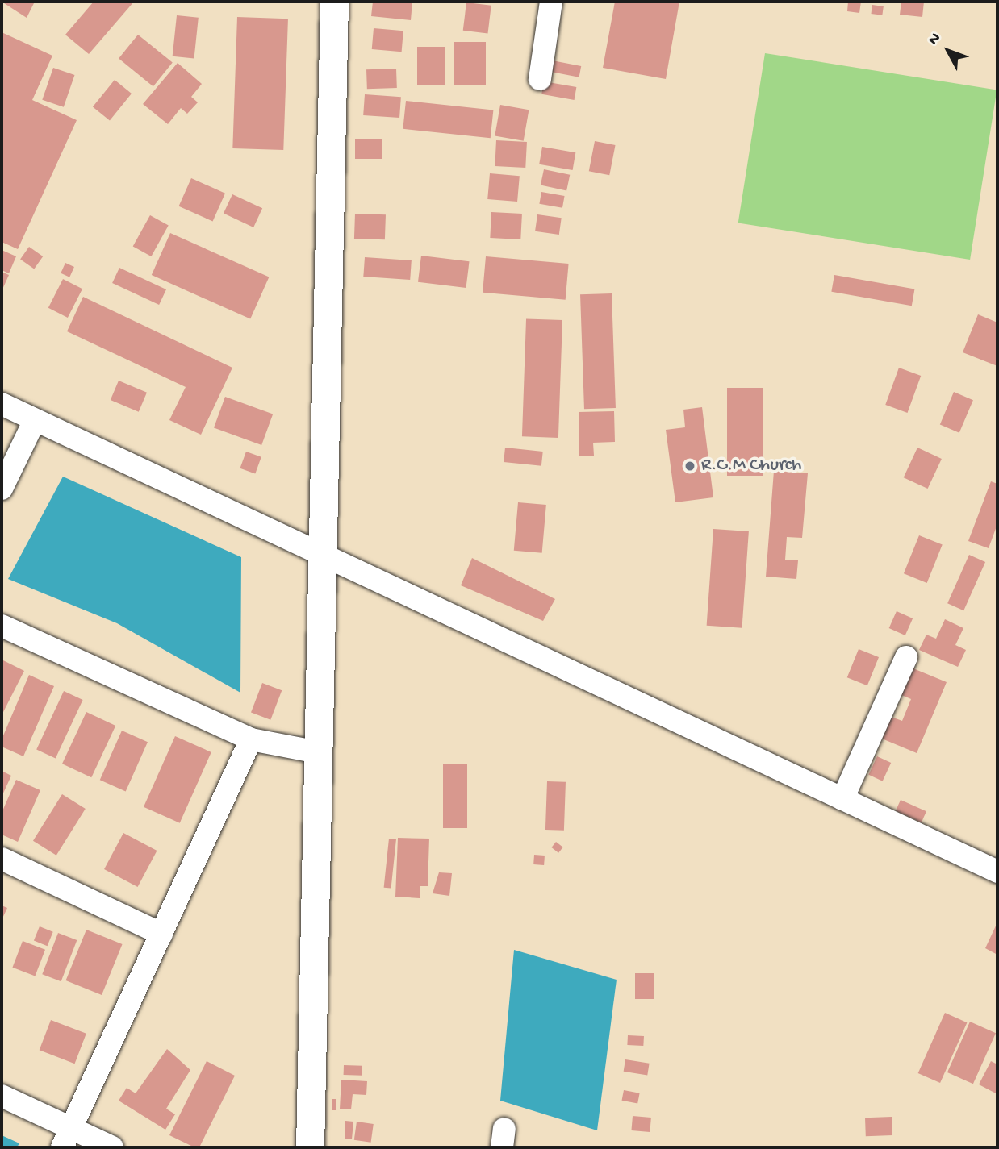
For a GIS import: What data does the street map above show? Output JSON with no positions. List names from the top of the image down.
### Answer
{
  "places": ["R.C.M Church"],
  "north": "top left"
}
